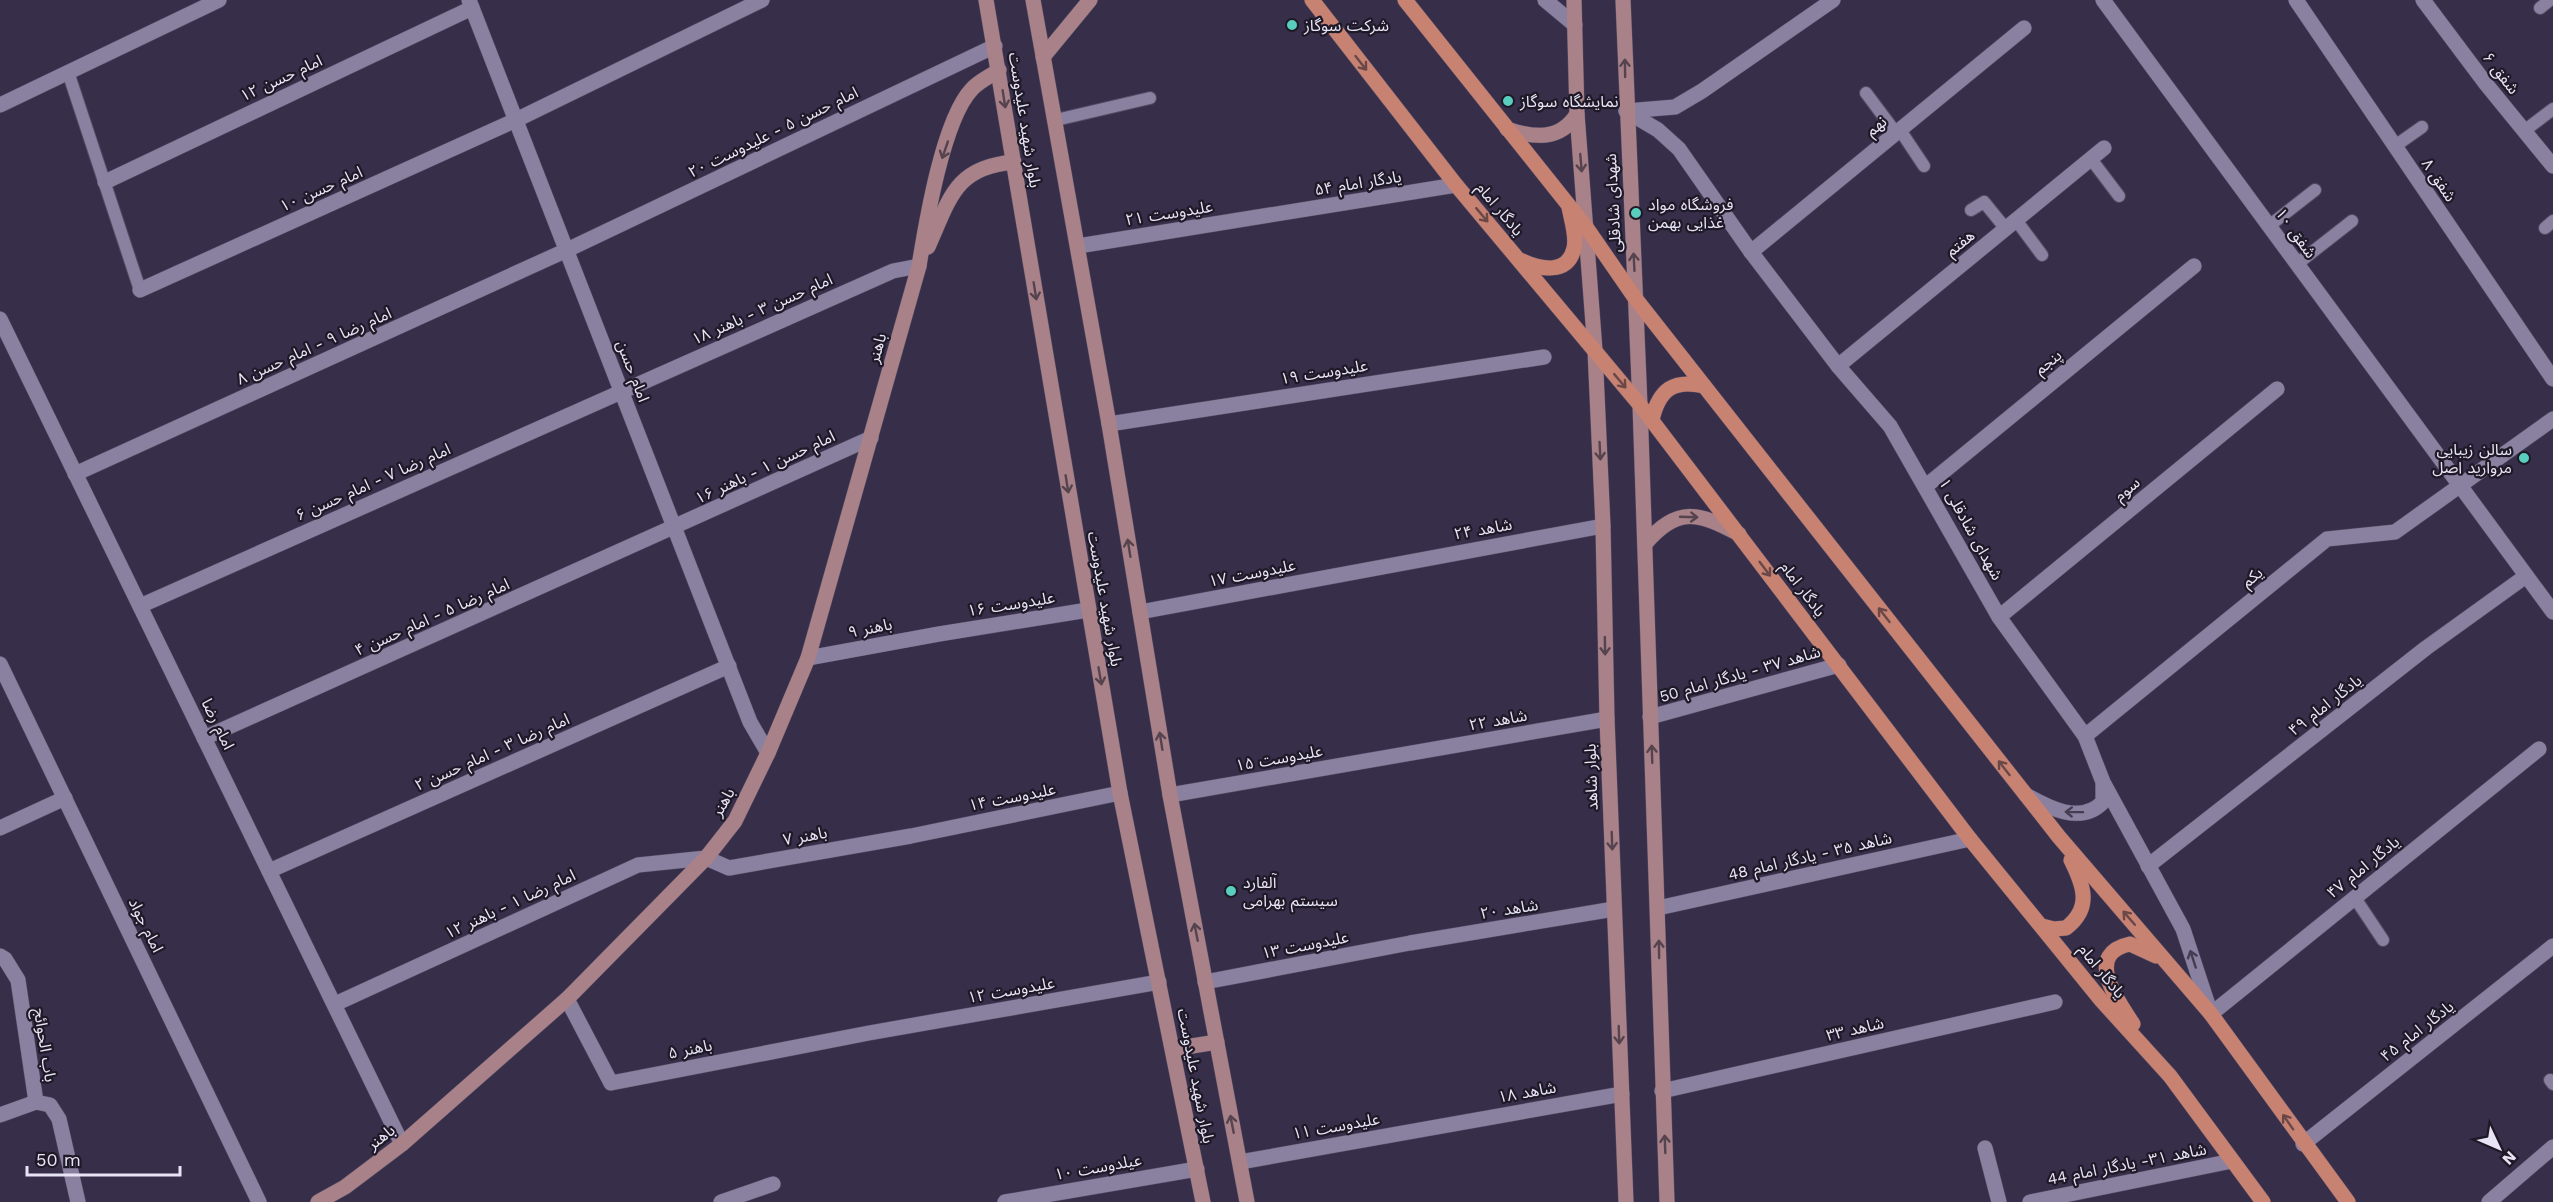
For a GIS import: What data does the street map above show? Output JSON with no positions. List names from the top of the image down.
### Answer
{
  "streets": {
    "main road": [
      "بلوار شهید علیدوست",
      "شهدای شادقلی",
      "یادگار امام",
      "باهنر",
      "بلوار شاهد"
    ],
    "street": [
      "شفق ۶",
      "امام حسن ۱۲",
      "نهم",
      "امام حسن ۵ - علیدوست ۲۰",
      "شفق ۸",
      "یادگار امام ۵۴",
      "امام حسن ۱۰",
      "علیدوست ۲۱",
      "شفق ۱۰",
      "هفتم",
      "امام حسن ۳ - باهنر ۱۸",
      "امام رضا ۹ - امام حسن ۸",
      "پنجم",
      "امام حسن",
      "علیدوست ۱۹",
      "امام حسن ۱ - باهنر ۱۶",
      "امام رضا ۷ - امام حسن ۶",
      "سوم",
      "شاهد ۲۴",
      "شهدای شادقلی ۱",
      "علیدوست ۱۷",
      "یکم",
      "علیدوست ۱۶",
      "امام رضا ۵ - امام حسن ۴",
      "باهنر ۹",
      "شاهد ۳۷ - یادگار امام 50",
      "یادگار امام ۴۹",
      "شاهد ۲۲",
      "امام رضا",
      "امام رضا ۳ - امام حسن ۲",
      "علیدوست ۱۵",
      "علیدوست ۱۴",
      "باهنر ۷",
      "شاهد ۳۵ - یادگار امام 48",
      "یادگار امام ۴۷",
      "امام رضا ۱ - باهنر ۱۲",
      "شاهد ۲۰",
      "امام جواد",
      "علیدوست ۱۳",
      "علیدوست ۱۲",
      "شاهد ۳۳",
      "یادگار امام ۴۵",
      "باب الحوائج",
      "باهنر ۵",
      "شاهد ۱۸",
      "علیدوست ۱۱",
      "شاهد ۳۱- یادگار امام 44",
      "عیلدوست ۱۰"
    ]
  },
  "crossings": [
    ["امام حسن ۱۲", "امام حسن"],
    ["بلوار شهید علیدوست", "امام حسن ۵ - علیدوست ۲۰"],
    ["بلوار شهید علیدوست", "علیدوست ۲۱"],
    ["بلوار شهید علیدوست", "باهنر"],
    ["بلوار شهید علیدوست", "علیدوست ۱۹"],
    ["بلوار شهید علیدوست", "علیدوست ۱۷"],
    ["بلوار شهید علیدوست", "علیدوست ۱۶"],
    ["بلوار شهید علیدوست", "علیدوست ۱۵"],
    ["بلوار شهید علیدوست", "علیدوست ۱۴"],
    ["بلوار شهید علیدوست", "علیدوست ۱۳"],
    ["بلوار شهید علیدوست", "علیدوست ۱۲"],
    ["بلوار شهید علیدوست", "علیدوست ۱۱"],
    ["بلوار شهید علیدوست", "عیلدوست ۱۰"],
    ["نهم", "شهدای شادقلی ۱"],
    ["امام حسن ۵ - علیدوست ۲۰", "امام رضا ۹ - امام حسن ۸"],
    ["امام حسن ۵ - علیدوست ۲۰", "امام حسن"],
    ["یادگار امام ۵۴", "یادگار امام"],
    ["یادگار امام ۵۴", "علیدوست ۲۱"],
    ["امام حسن ۱۰", "امام حسن"],
    ["شهدای شادقلی", "یادگار امام"],
    ["شهدای شادقلی", "شهدای شادقلی ۱"],
    ["شهدای شادقلی", "بلوار شاهد"],
    ["یادگار امام", "شاهد ۳۷ - یادگار امام 50"],
    ["یادگار امام", "بلوار شاهد"],
    ["یادگار امام", "شاهد ۳۵ - یادگار امام 48"],
    ["یادگار امام", "شاهد ۳۱- یادگار امام 44"],
    ["شفق ۱۰", "یکم"],
    ["شفق ۱۰", "یادگار امام ۴۹"],
    ["هفتم", "شهدای شادقلی ۱"],
    ["امام حسن ۳ - باهنر ۱۸", "باهنر"],
    ["امام حسن ۳ - باهنر ۱۸", "امام حسن"],
    ["امام حسن ۳ - باهنر ۱۸", "امام رضا ۷ - امام حسن ۶"],
    ["امام رضا ۹ - امام حسن ۸", "امام حسن"],
    ["امام رضا ۹ - امام حسن ۸", "امام رضا"],
    ["باهنر", "امام حسن"],
    ["باهنر", "امام حسن ۱ - باهنر ۱۶"],
    ["باهنر", "باهنر ۹"],
    ["باهنر", "امام رضا"],
    ["باهنر", "باهنر ۷"],
    ["باهنر", "امام رضا ۱ - باهنر ۱۲"],
    ["باهنر", "باهنر ۵"],
    ["پنجم", "شهدای شادقلی ۱"],
    ["امام حسن", "امام حسن ۱ - باهنر ۱۶"],
    ["امام حسن", "امام رضا ۷ - امام حسن ۶"],
    ["امام حسن", "امام رضا ۵ - امام حسن ۴"],
    ["امام حسن", "امام رضا ۳ - امام حسن ۲"],
    ["امام حسن ۱ - باهنر ۱۶", "امام رضا ۵ - امام حسن ۴"],
    ["امام رضا ۷ - امام حسن ۶", "امام رضا"],
    ["سوم", "شهدای شادقلی ۱"],
    ["شاهد ۲۴", "علیدوست ۱۷"],
    ["شاهد ۲۴", "بلوار شاهد"],
    ["شهدای شادقلی ۱", "یکم"],
    ["شهدای شادقلی ۱", "یادگار امام ۴۹"],
    ["شهدای شادقلی ۱", "یادگار امام ۴۷"],
    ["علیدوست ۱۶", "باهنر ۹"],
    ["امام رضا ۵ - امام حسن ۴", "امام رضا"],
    ["شاهد ۲۲", "علیدوست ۱۵"],
    ["شاهد ۲۲", "بلوار شاهد"],
    ["امام رضا", "امام رضا ۳ - امام حسن ۲"],
    ["امام رضا", "امام رضا ۱ - باهنر ۱۲"],
    ["بلوار شاهد", "شاهد ۲۰"],
    ["بلوار شاهد", "شاهد ۱۸"],
    ["علیدوست ۱۴", "باهنر ۷"],
    ["باهنر ۷", "امام رضا ۱ - باهنر ۱۲"],
    ["شاهد ۲۰", "علیدوست ۱۳"],
    ["علیدوست ۱۲", "باهنر ۵"],
    ["شاهد ۱۸", "علیدوست ۱۱"]
  ],
  "places": [
    "شرکت سوگاز",
    "نمایشگاه سوگاز",
    "فروشگاه مواد غذایی بهمن",
    "سالن زیبایی مروارید اصل",
    "آلفارد سیستم بهرامی"
  ],
  "scale_bar": "50 m",
  "north": "bottom right"
}
